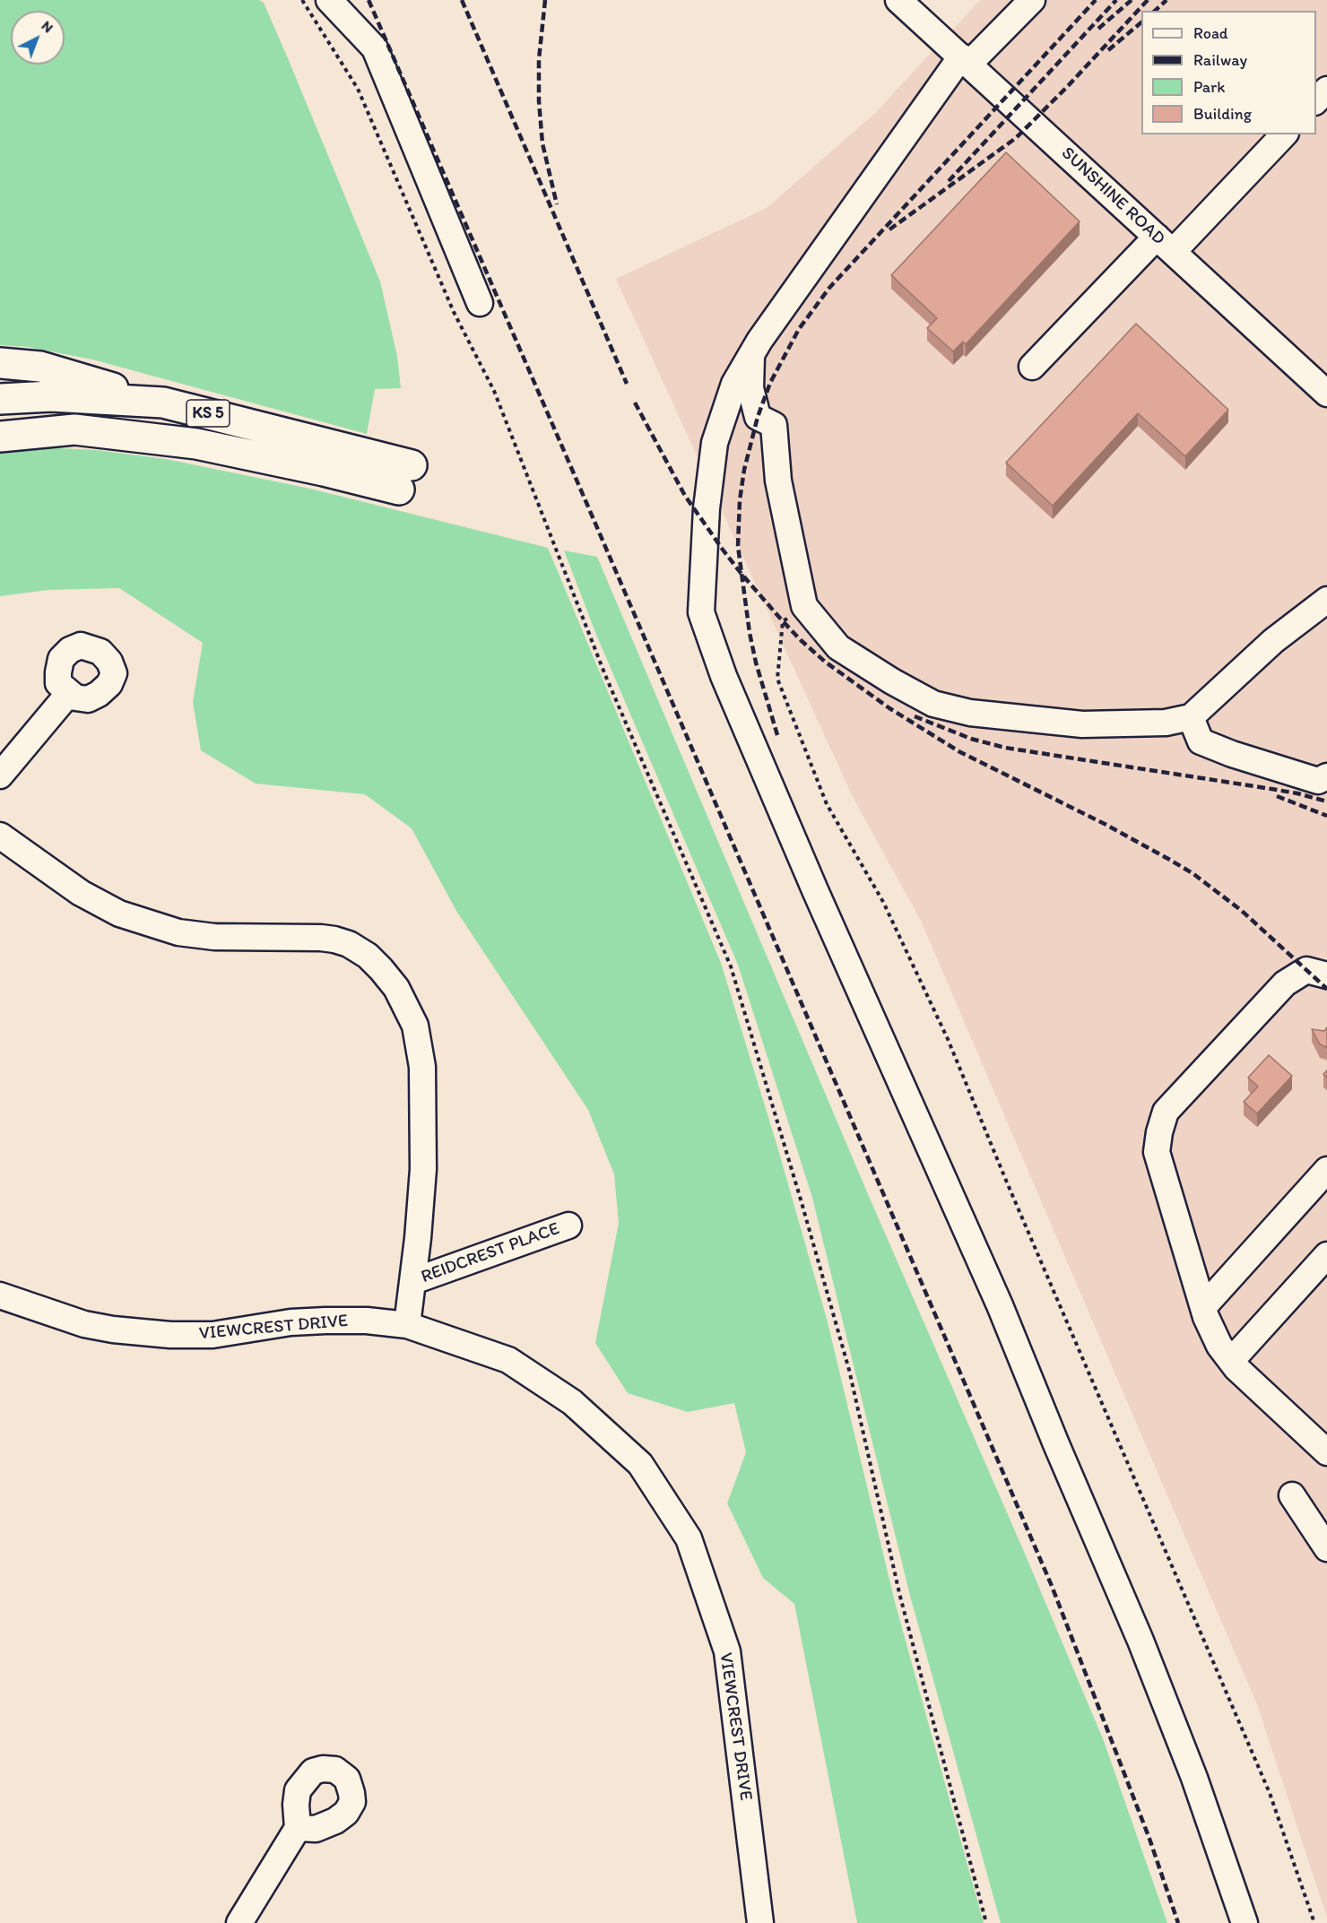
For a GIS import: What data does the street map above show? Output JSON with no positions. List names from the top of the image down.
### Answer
{
  "streets": {
    "highway": ["KS 5"],
    "street": ["SUNSHINE ROAD", "REIDCREST PLACE", "VIEWCREST DRIVE"]
  },
  "legend": [
    "Road",
    "Railway",
    "Park",
    "Building"
  ],
  "north": "top right"
}
